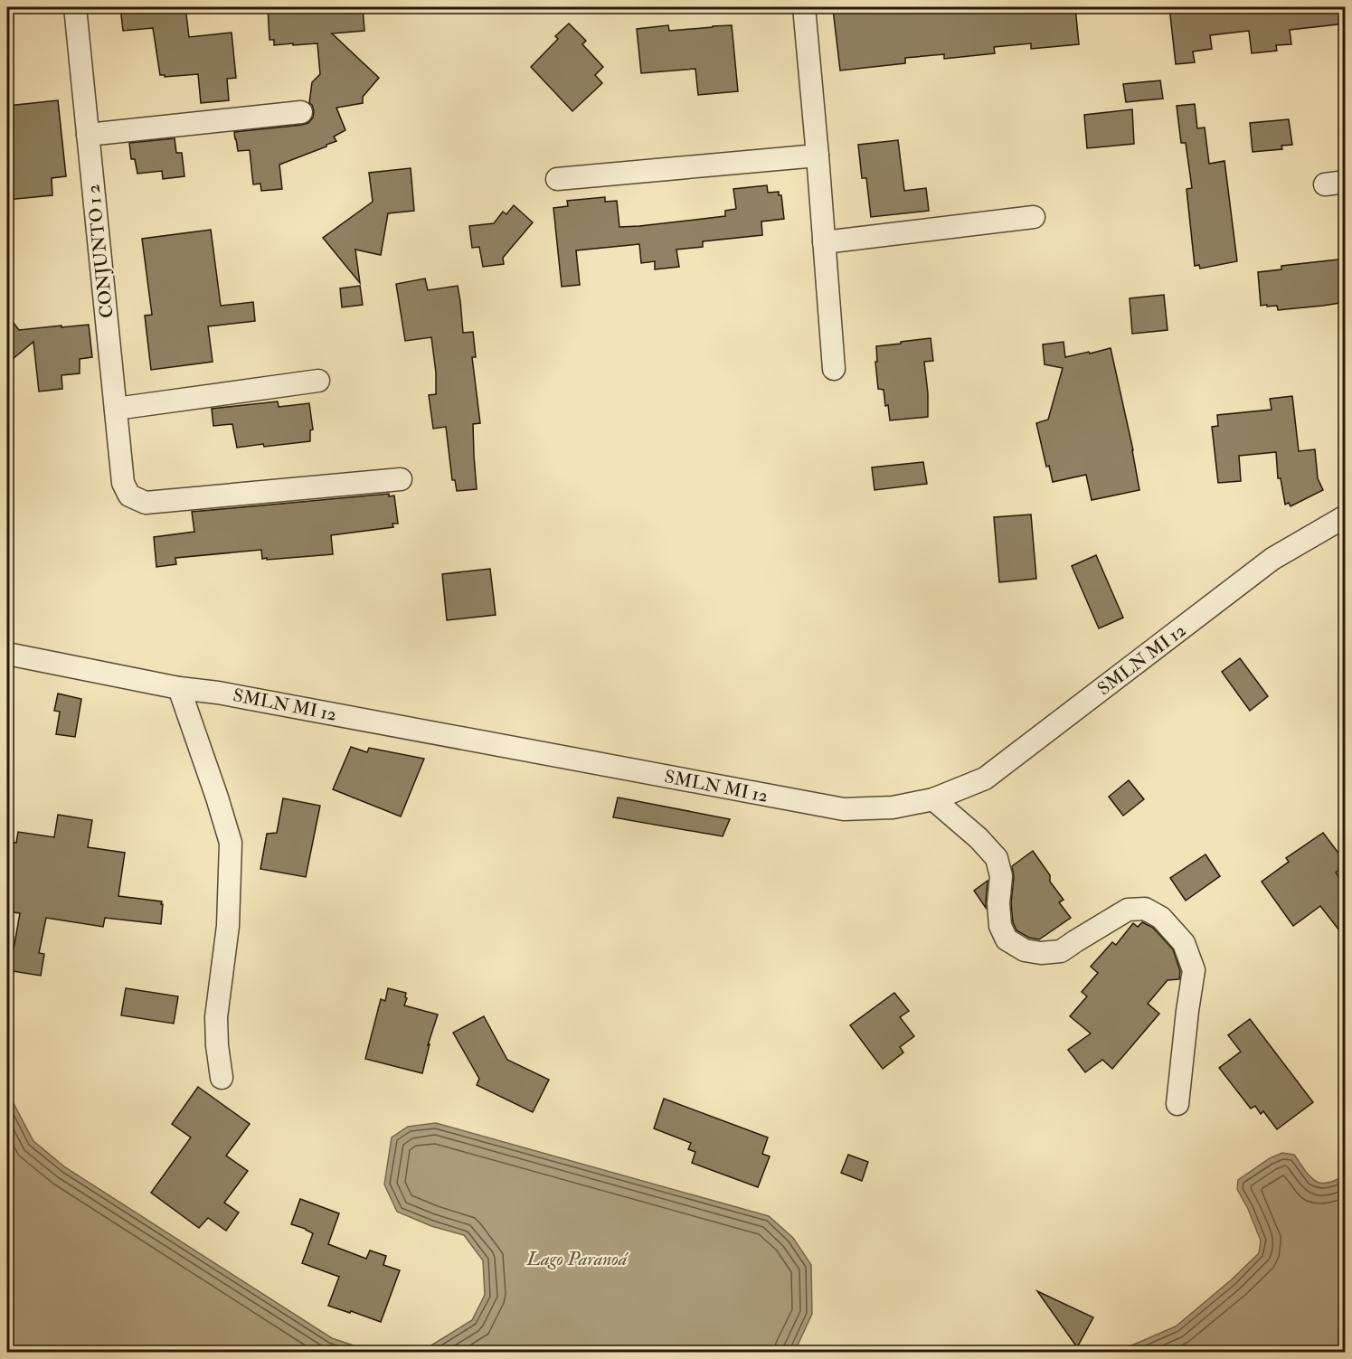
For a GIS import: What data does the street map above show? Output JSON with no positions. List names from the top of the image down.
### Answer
{
  "streets": {
    "street": ["CONJUNTO 1 2", "SMLN MI 12"]
  },
  "water": ["Lago Paranoá"]
}
